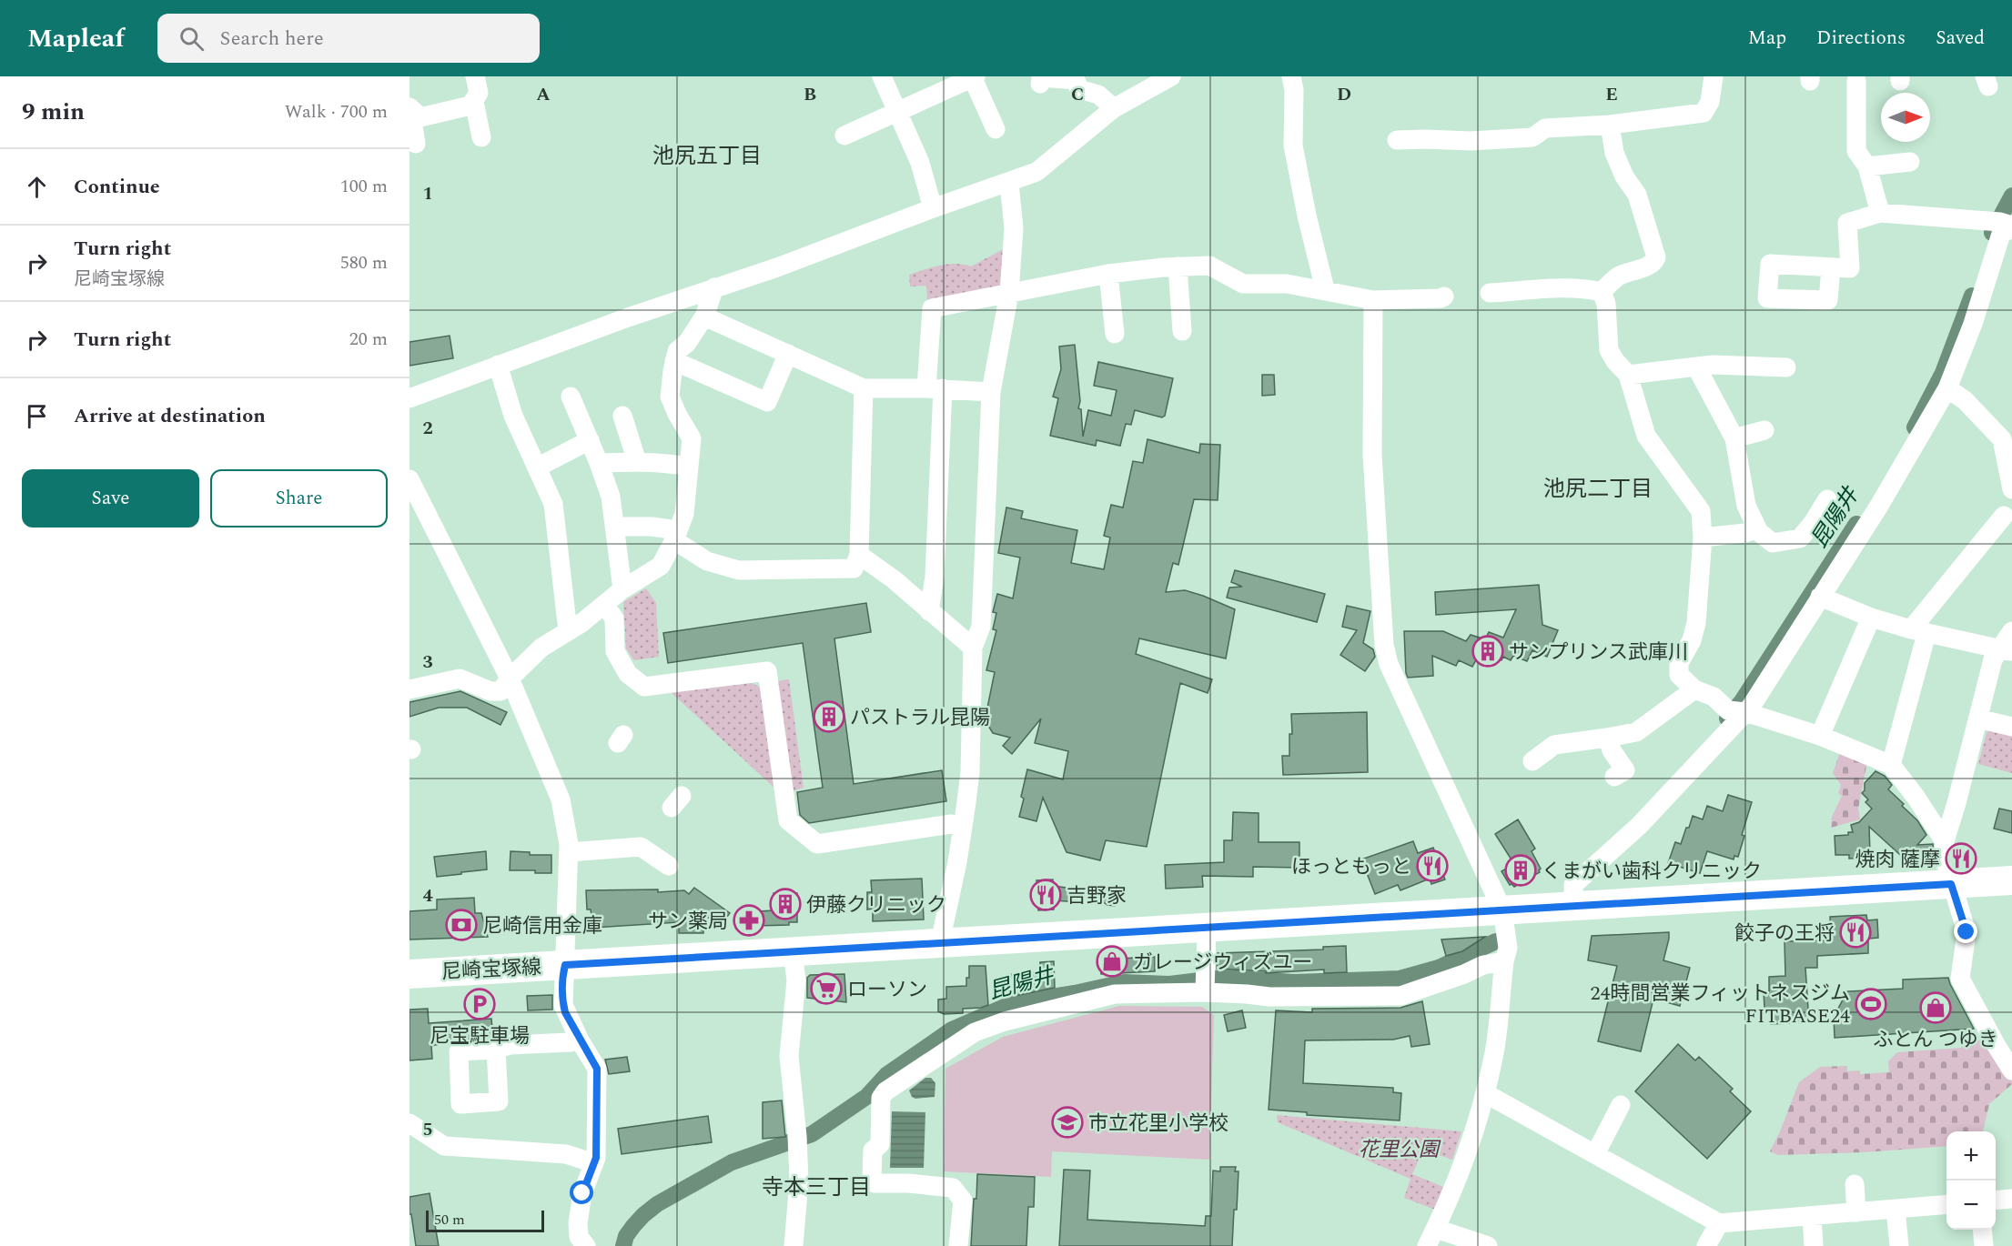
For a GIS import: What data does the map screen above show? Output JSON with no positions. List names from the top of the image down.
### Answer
{
  "streets": {
    "main road": ["尼崎宝塚線"]
  },
  "districts": ["池尻五丁目", "池尻二丁目", "寺本三丁目"],
  "water": ["昆陽井"],
  "parks": ["花里公園"],
  "places": {
    "building": [
      "サンプリンス武庫川",
      "パストラル昆陽",
      "くまがい歯科クリニック",
      "伊藤クリニック"
    ],
    "restaurant": [
      "焼肉 薩摩",
      "ほっともっと",
      "吉野家",
      "餃子の王将"
    ],
    "pharmacy": ["サン薬局"],
    "bank": ["尼崎信用金庫"],
    "shop": ["ガレージウィズユー", "ふとん つゆき"],
    "supermarket": ["ローソン"],
    "parking": ["尼宝駐車場"],
    "sports": ["24時間営業フィットネスジム FITBASE24"],
    "school or university": ["市立花里小学校"]
  },
  "scale_bar": "50 m",
  "north": "right",
  "page": {
    "header": "Mapleaf",
    "search": "Search here",
    "nav": ["Map", "Directions", "Saved"],
    "heading": ["9 min", "Walk · 700 m"],
    "list": [
      ["Continue", "100 m"],
      ["Turn right", "尼崎宝塚線", "580 m"],
      ["Turn right", "20 m"],
      "Arrive at destination"
    ],
    "buttons": ["Save", "Share"],
    "map_buttons": ["+", "−"],
    "scale": "50 m"
  },
  "grid": {
    "columns": [
      "A",
      "B",
      "C",
      "D",
      "E"
    ],
    "rows": [
      "1",
      "2",
      "3",
      "4",
      "5"
    ]
  }
}
